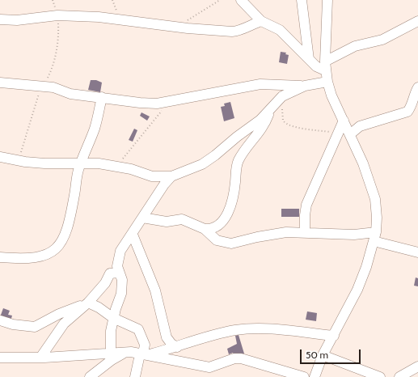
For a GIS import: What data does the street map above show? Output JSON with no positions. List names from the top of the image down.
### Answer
{
  "scale_bar": "50 m"
}
